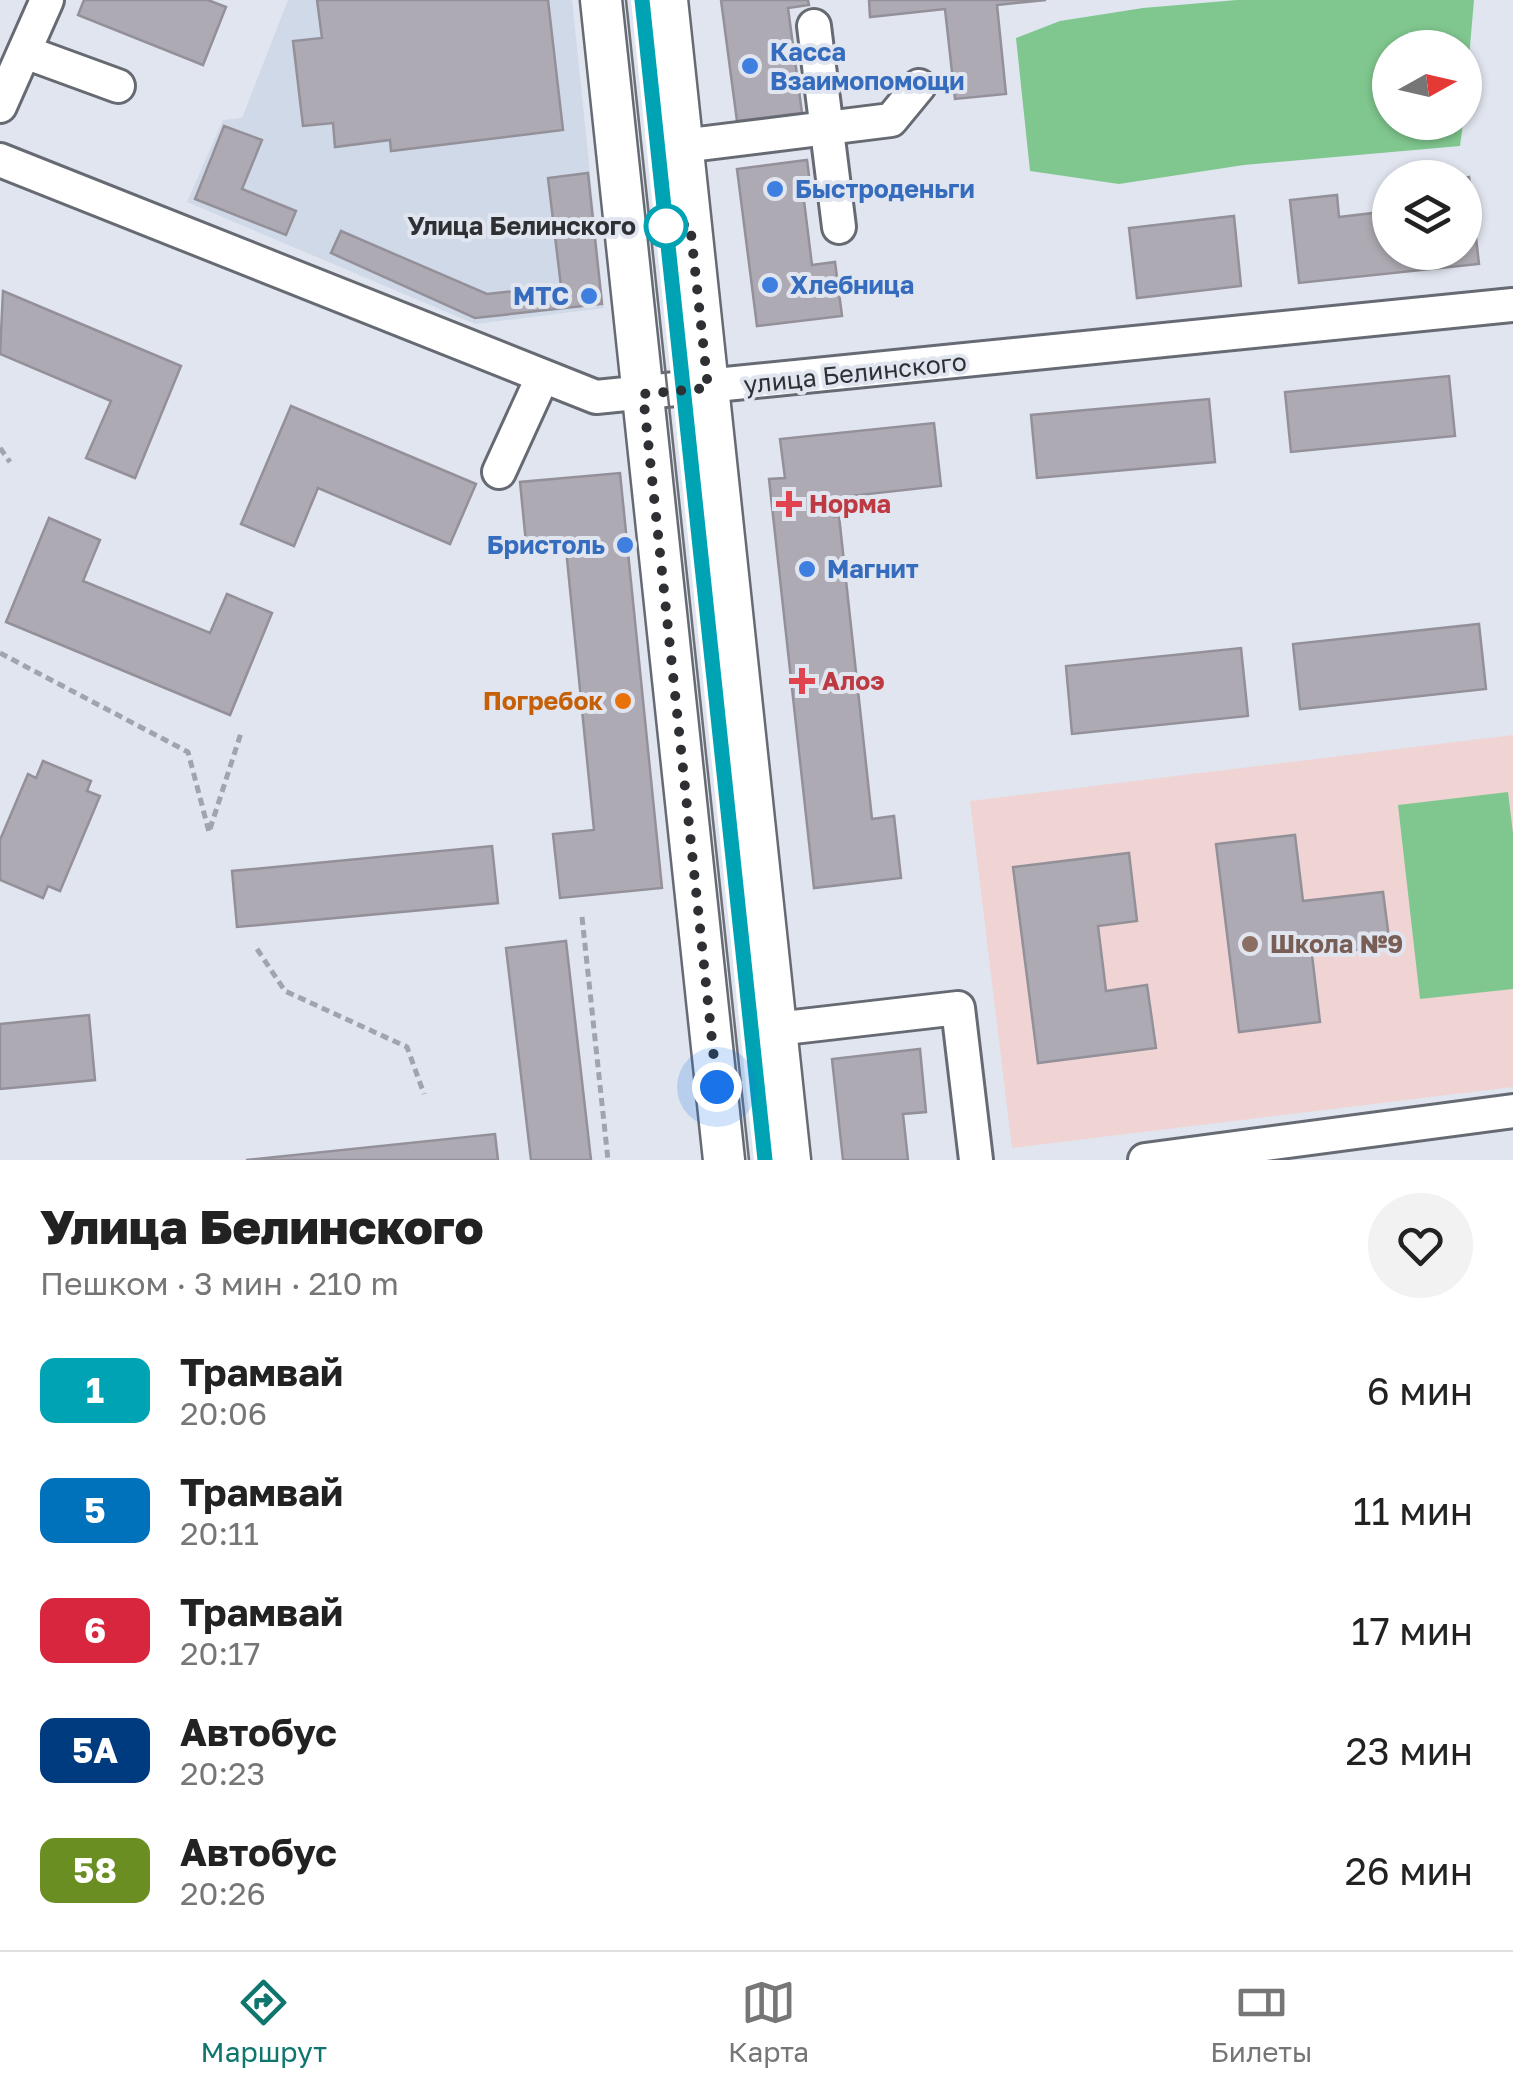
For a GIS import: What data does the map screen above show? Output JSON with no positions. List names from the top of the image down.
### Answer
{
  "streets": {
    "street": ["улица Белинского"]
  },
  "places": {
    "other": [
      "Касса Взаимопомощи",
      "Быстроденьги",
      "Улица Белинского",
      "Хлебница",
      "МТС",
      "Бристоль",
      "Магнит",
      "Погребок",
      "Школа №9"
    ],
    "health": ["Норма", "Алоэ"]
  },
  "lines": ["tram line 1"],
  "north": "right",
  "page": {
    "heading": ["Улица Белинского", "Пешком · 3 мин · 210 m"],
    "list": [
      {
        "mark": "1",
        "name": "Трамвай",
        "note": "20:06",
        "value": "6 мин"
      },
      {
        "mark": "5",
        "name": "Трамвай",
        "note": "20:11",
        "value": "11 мин"
      },
      {
        "mark": "6",
        "name": "Трамвай",
        "note": "20:17",
        "value": "17 мин"
      },
      {
        "mark": "5А",
        "name": "Автобус",
        "note": "20:23",
        "value": "23 мин"
      },
      {
        "mark": "58",
        "name": "Автобус",
        "note": "20:26",
        "value": "26 мин"
      }
    ],
    "tabs": ["Маршрут", "Карта", "Билеты"]
  }
}
